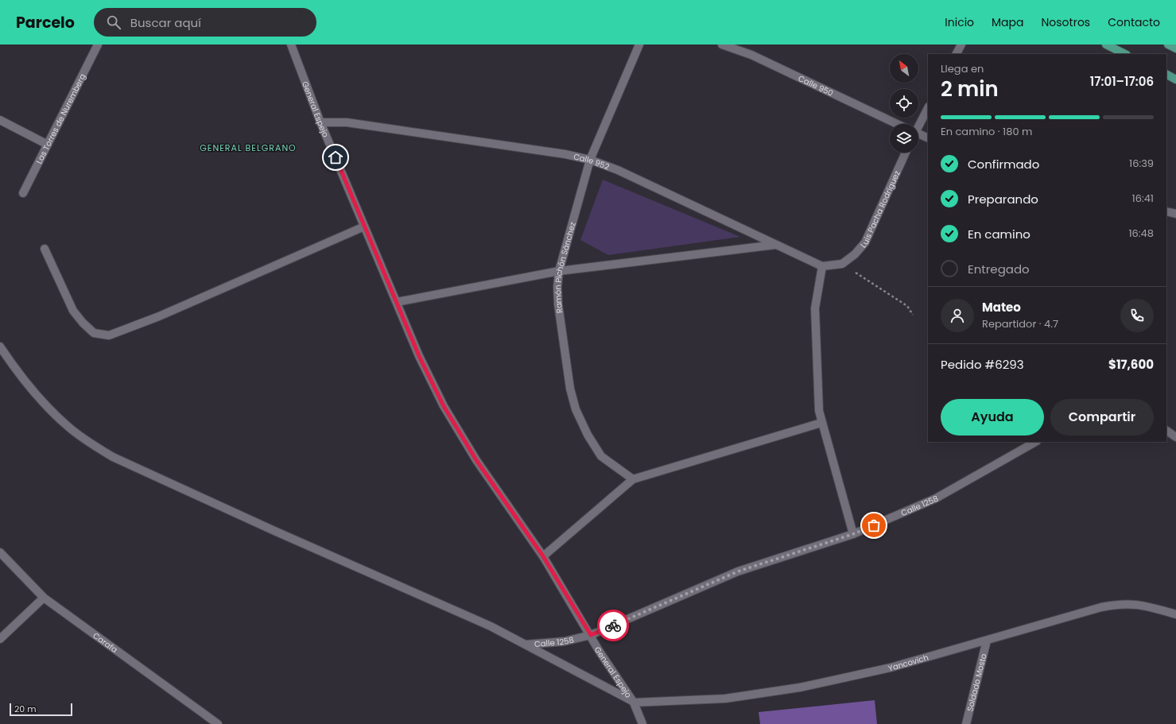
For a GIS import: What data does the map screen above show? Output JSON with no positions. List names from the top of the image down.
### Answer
{
  "streets": {
    "street": [
      "Calle 950",
      "General Espejo",
      "Las Torres de Nuremberg",
      "Calle 952",
      "Luis Pacha Rodríguez",
      "Ramón Pichón Sánchez",
      "Calle 1258",
      "Carafa",
      "Yancovich",
      "Soldado Mosto"
    ]
  },
  "crossings": [
    ["General Espejo", "Calle 952"],
    ["General Espejo", "Calle 1258"],
    ["General Espejo", "Yancovich"],
    ["Calle 952", "Ramón Pichón Sánchez"],
    ["Yancovich", "Soldado Mosto"]
  ],
  "districts": ["GENERAL BELGRANO"],
  "scale_bar": "20 m",
  "north": "top left",
  "page": {
    "header": "Parcelo",
    "search": "Buscar aquí",
    "nav": [
      "Inicio",
      "Mapa",
      "Nosotros",
      "Contacto"
    ],
    "heading": ["2 min", "Llega en", "17:01–17:06"],
    "panel": [
      "Mateo",
      "Repartidor · 4.7",
      "Pedido #6293",
      "$17,600"
    ],
    "bar": "En camino · 180 m",
    "list": [
      ["Confirmado", "16:39"],
      ["Preparando", "16:41"],
      ["En camino", "16:48"],
      "Entregado"
    ],
    "buttons": ["Ayuda", "Compartir"],
    "scale": "20 m"
  }
}
